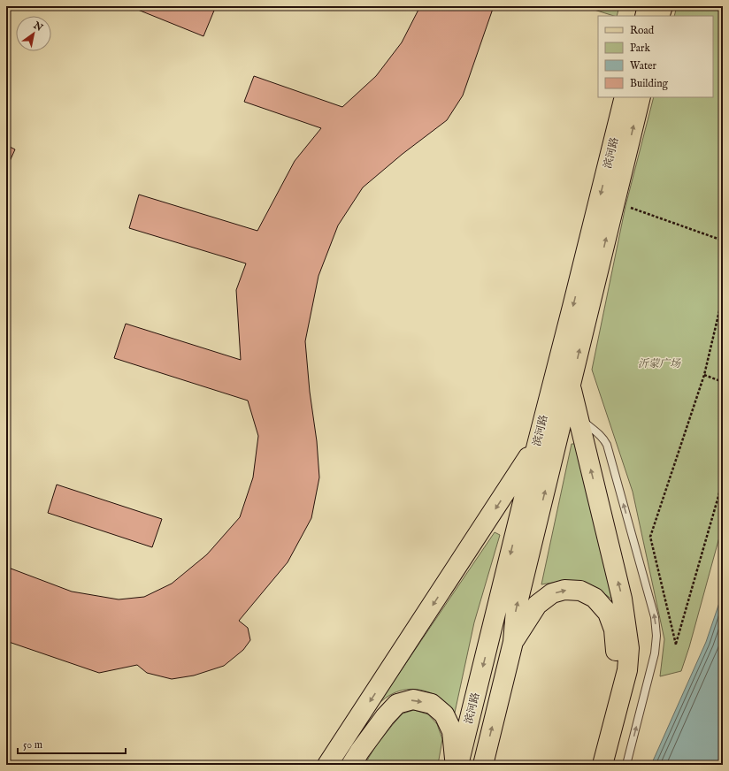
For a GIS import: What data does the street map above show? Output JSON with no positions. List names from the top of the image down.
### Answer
{
  "streets": {
    "main road": ["滨河路"]
  },
  "parks": ["沂蒙广场"],
  "legend": [
    "Road",
    "Park",
    "Water",
    "Building"
  ],
  "scale_bar": "50 m",
  "north": "top right"
}
